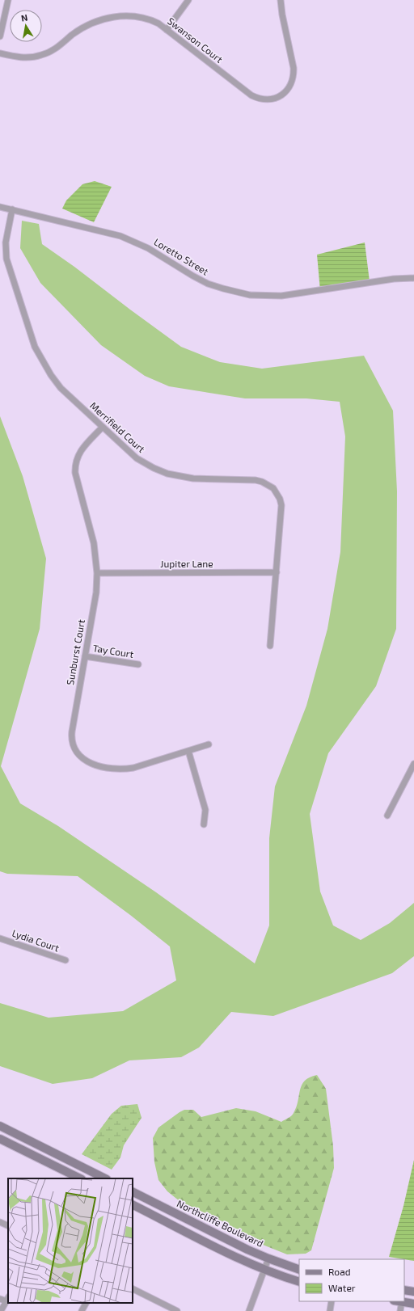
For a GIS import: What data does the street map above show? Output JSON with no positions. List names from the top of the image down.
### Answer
{
  "streets": {
    "main road": ["Northcliffe Boulevard"],
    "street": [
      "Swanson Court",
      "Loretto Street",
      "Merrifield Court",
      "Jupiter Lane",
      "Tay Court",
      "Sunburst Court",
      "Lydia Court"
    ]
  },
  "crossings": [
    ["Loretto Street", "Merrifield Court"],
    ["Merrifield Court", "Jupiter Lane"],
    ["Merrifield Court", "Sunburst Court"],
    ["Jupiter Lane", "Sunburst Court"],
    ["Tay Court", "Sunburst Court"]
  ],
  "legend": ["Road", "Water"],
  "north": "top"
}
